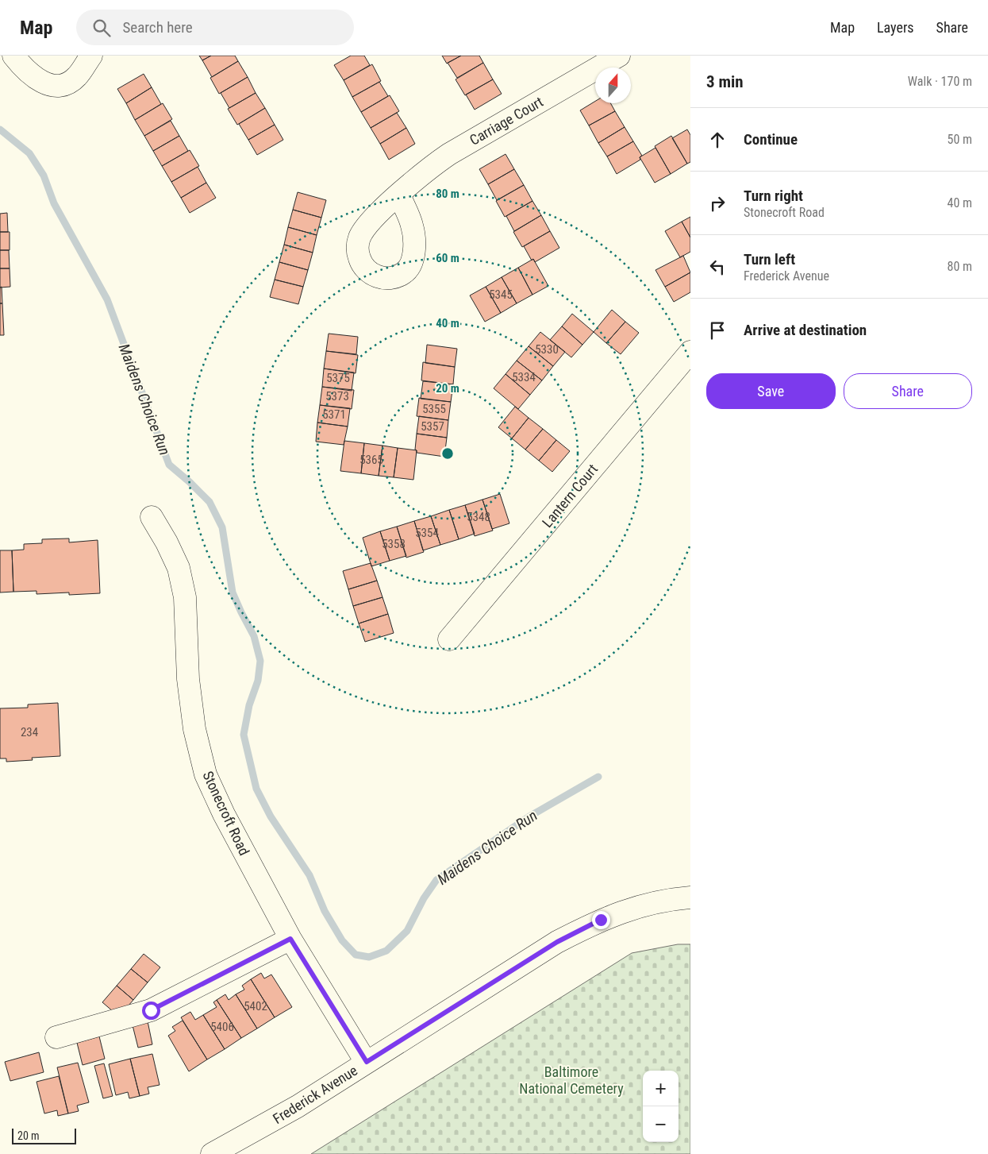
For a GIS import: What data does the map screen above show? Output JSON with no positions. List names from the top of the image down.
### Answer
{
  "streets": {
    "street": [
      "Carriage Court",
      "Lantern Court",
      "Stonecroft Road",
      "Frederick Avenue"
    ]
  },
  "crossings": [
    ["Stonecroft Road", "Frederick Avenue"]
  ],
  "water": ["Maidens Choice Run"],
  "parks": ["Baltimore National Cemetery"],
  "house_numbers": [
    "5345",
    "5330",
    "5334",
    "5375",
    "5373",
    "5355",
    "5371",
    "5357",
    "5365",
    "5348",
    "5354",
    "5358",
    "234",
    "5402",
    "5406"
  ],
  "scale_bar": "20 m",
  "north": "top",
  "page": {
    "header": "Map",
    "search": "Search here",
    "nav": ["Map", "Layers", "Share"],
    "heading": ["3 min", "Walk · 170 m"],
    "list": [
      ["Continue", "50 m"],
      ["Turn right", "Stonecroft Road", "40 m"],
      ["Turn left", "Frederick Avenue", "80 m"],
      "Arrive at destination"
    ],
    "buttons": ["Save", "Share"],
    "map_buttons": ["+", "−"],
    "scale": "20 m"
  },
  "rings": [
    "80 m",
    "60 m",
    "40 m",
    "20 m"
  ]
}
